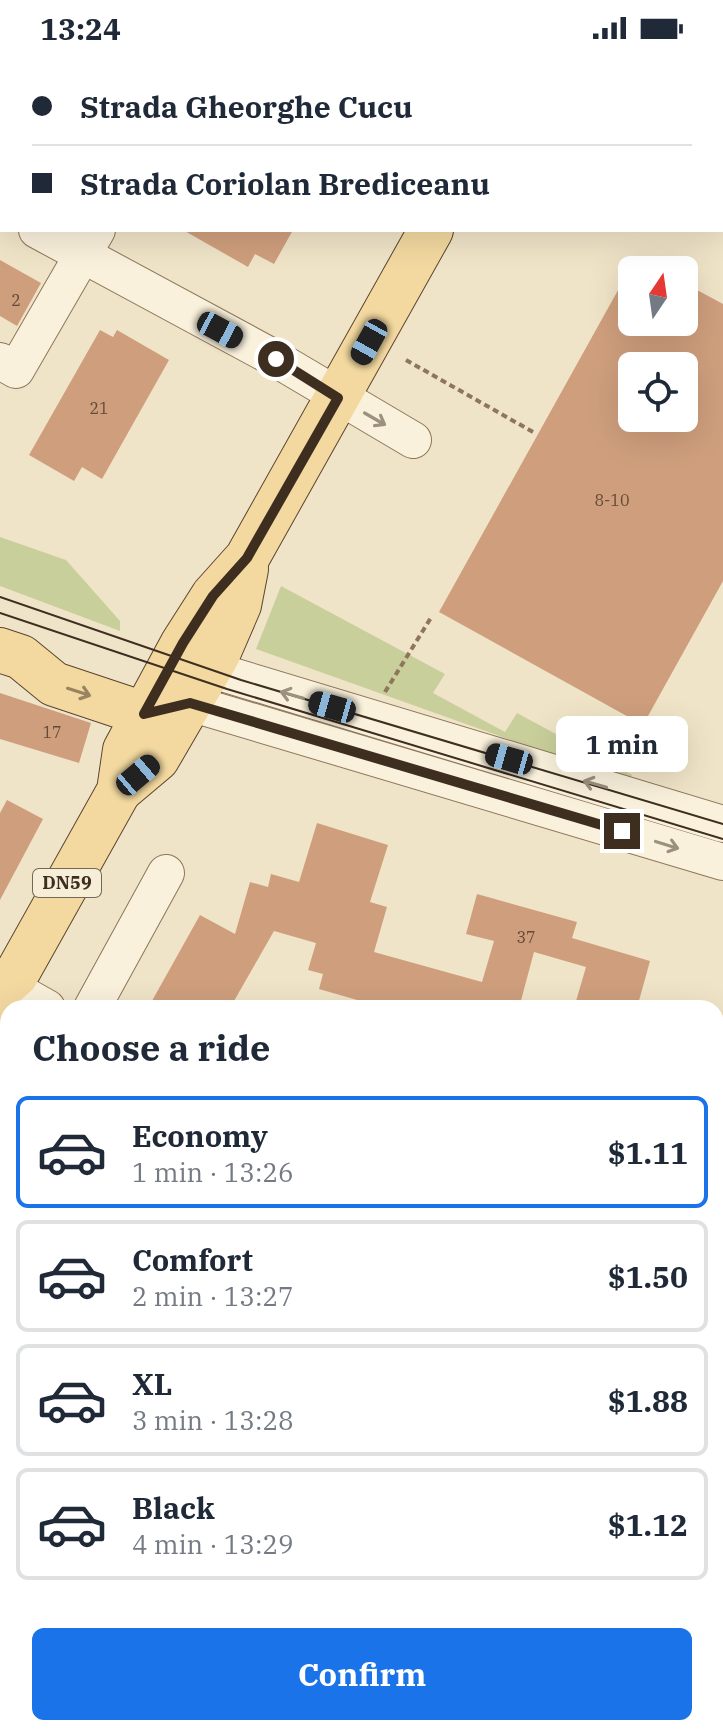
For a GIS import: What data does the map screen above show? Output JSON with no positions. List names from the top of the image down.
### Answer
{
  "streets": {
    "main road": ["DN59"]
  },
  "house_numbers": [
    "2",
    "21",
    "8-10",
    "17",
    "37"
  ],
  "north": "top",
  "page": {
    "status": "13:24",
    "banner": ["Strada Gheorghe Cucu", "Strada Coriolan Brediceanu"],
    "bubble": "1 min",
    "heading": "Choose a ride",
    "list": [
      {
        "name": "Economy",
        "note": "1 min · 13:26",
        "value": "$1.11"
      },
      {
        "name": "Comfort",
        "note": "2 min · 13:27",
        "value": "$1.50"
      },
      {
        "name": "XL",
        "note": "3 min · 13:28",
        "value": "$1.88"
      },
      {
        "name": "Black",
        "note": "4 min · 13:29",
        "value": "$1.12"
      }
    ],
    "buttons": "Confirm"
  }
}
